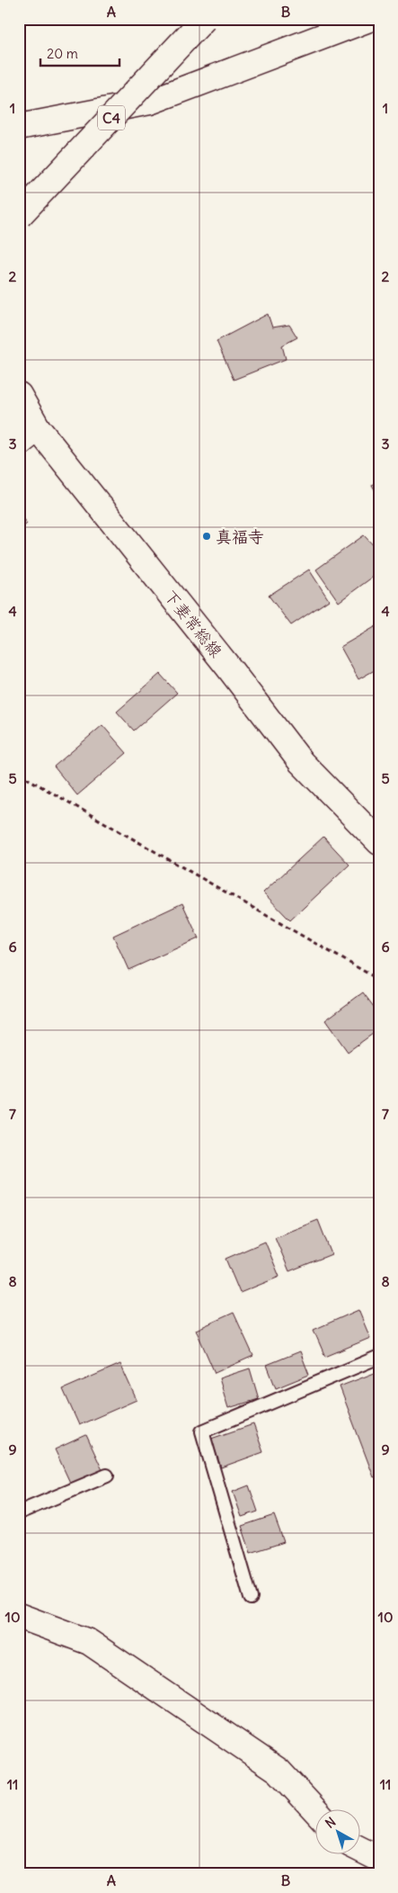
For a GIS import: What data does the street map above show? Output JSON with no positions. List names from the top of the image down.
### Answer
{
  "streets": {
    "main road": ["C4", "下妻常総線"]
  },
  "places": ["真福寺"],
  "scale_bar": "20 m",
  "north": "top left",
  "grid": {
    "columns": ["A", "B"],
    "rows": [
      "1",
      "2",
      "3",
      "4",
      "5",
      "6",
      "7",
      "8",
      "9",
      "10",
      "11"
    ]
  }
}
